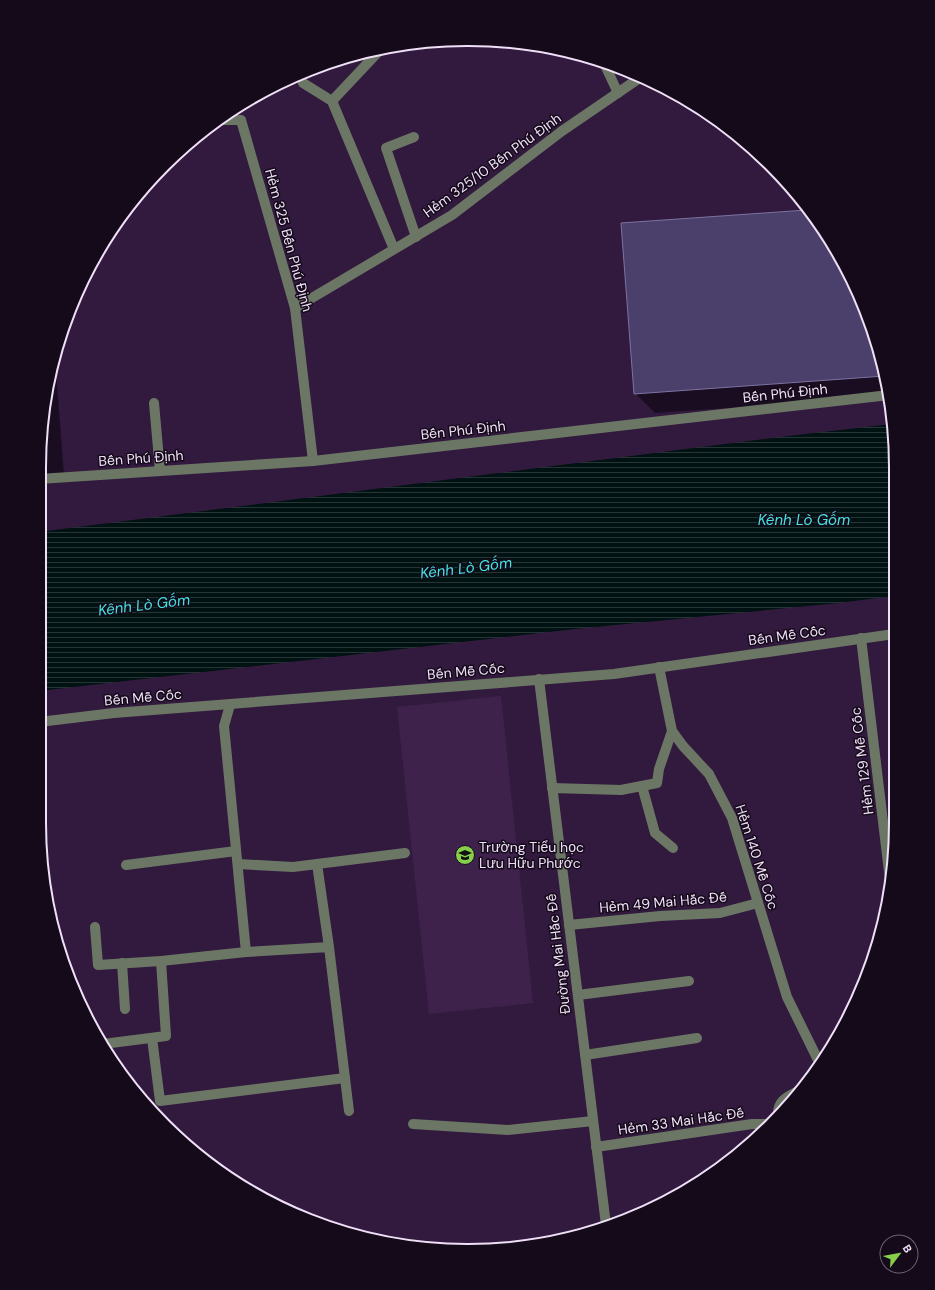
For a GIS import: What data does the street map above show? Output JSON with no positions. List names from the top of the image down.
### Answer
{
  "streets": {
    "street": [
      "Hẻm 325/10 Bến Phú Định",
      "Hẻm 325 Bến Phú Định",
      "Bến Phú Định",
      "Bến Mễ Cốc",
      "Hẻm 129 Mễ Cốc",
      "Hẻm 140 Mễ Cốc",
      "Hẻm 49 Mai Hắc Đế",
      "Đường Mai Hắc Đế",
      "Hẻm 33 Mai Hắc Đế"
    ]
  },
  "crossings": [
    ["Hẻm 325/10 Bến Phú Định", "Hẻm 325 Bến Phú Định"],
    ["Hẻm 325 Bến Phú Định", "Bến Phú Định"],
    ["Bến Mễ Cốc", "Hẻm 129 Mễ Cốc"],
    ["Bến Mễ Cốc", "Hẻm 140 Mễ Cốc"],
    ["Bến Mễ Cốc", "Đường Mai Hắc Đế"],
    ["Hẻm 140 Mễ Cốc", "Hẻm 49 Mai Hắc Đế"],
    ["Hẻm 49 Mai Hắc Đế", "Đường Mai Hắc Đế"],
    ["Đường Mai Hắc Đế", "Hẻm 33 Mai Hắc Đế"]
  ],
  "water": ["Kênh Lò Gốm"],
  "places": {
    "school or university": ["Trường Tiểu học Lưu Hữu Phước"]
  },
  "north": "top right"
}
